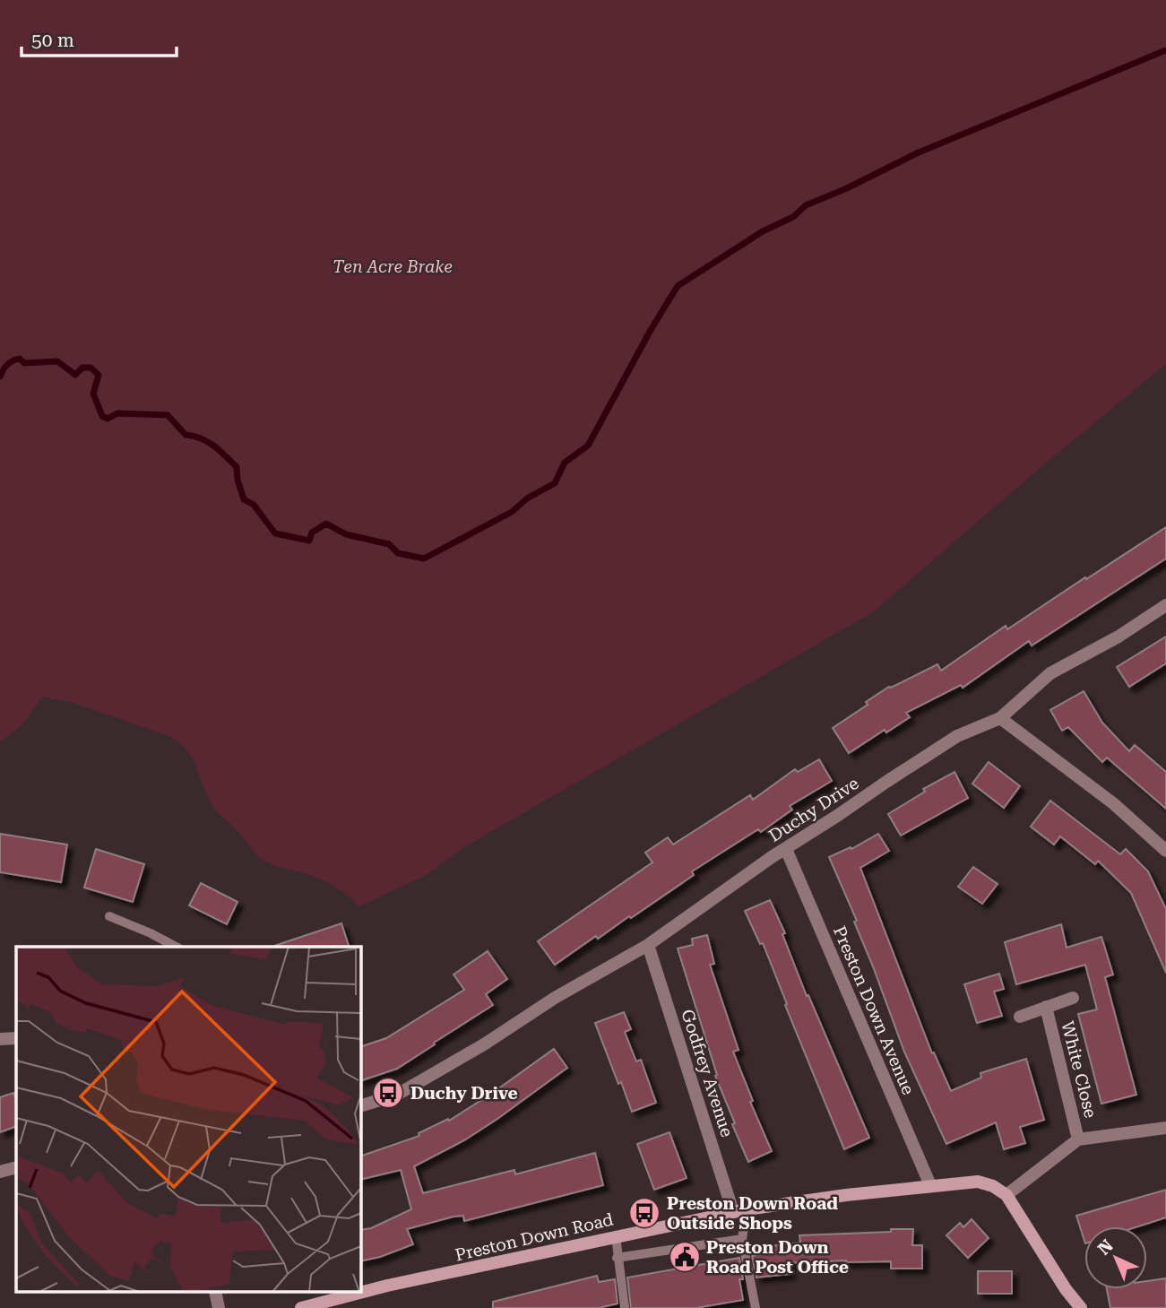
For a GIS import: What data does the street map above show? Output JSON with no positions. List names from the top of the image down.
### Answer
{
  "streets": {
    "street": [
      "Duchy Drive",
      "Preston Down Avenue",
      "White Close",
      "Godfrey Avenue",
      "Preston Down Road"
    ]
  },
  "crossings": [
    ["Duchy Drive", "Preston Down Avenue"],
    ["Duchy Drive", "Godfrey Avenue"],
    ["Preston Down Avenue", "Preston Down Road"],
    ["Godfrey Avenue", "Preston Down Road"]
  ],
  "parks": ["Ten Acre Brake"],
  "places": {
    "bus stop": ["Duchy Drive", "Preston Down Road Outside Shops"],
    "public building": ["Preston Down Road Post Office"]
  },
  "scale_bar": "50 m",
  "north": "top left"
}
